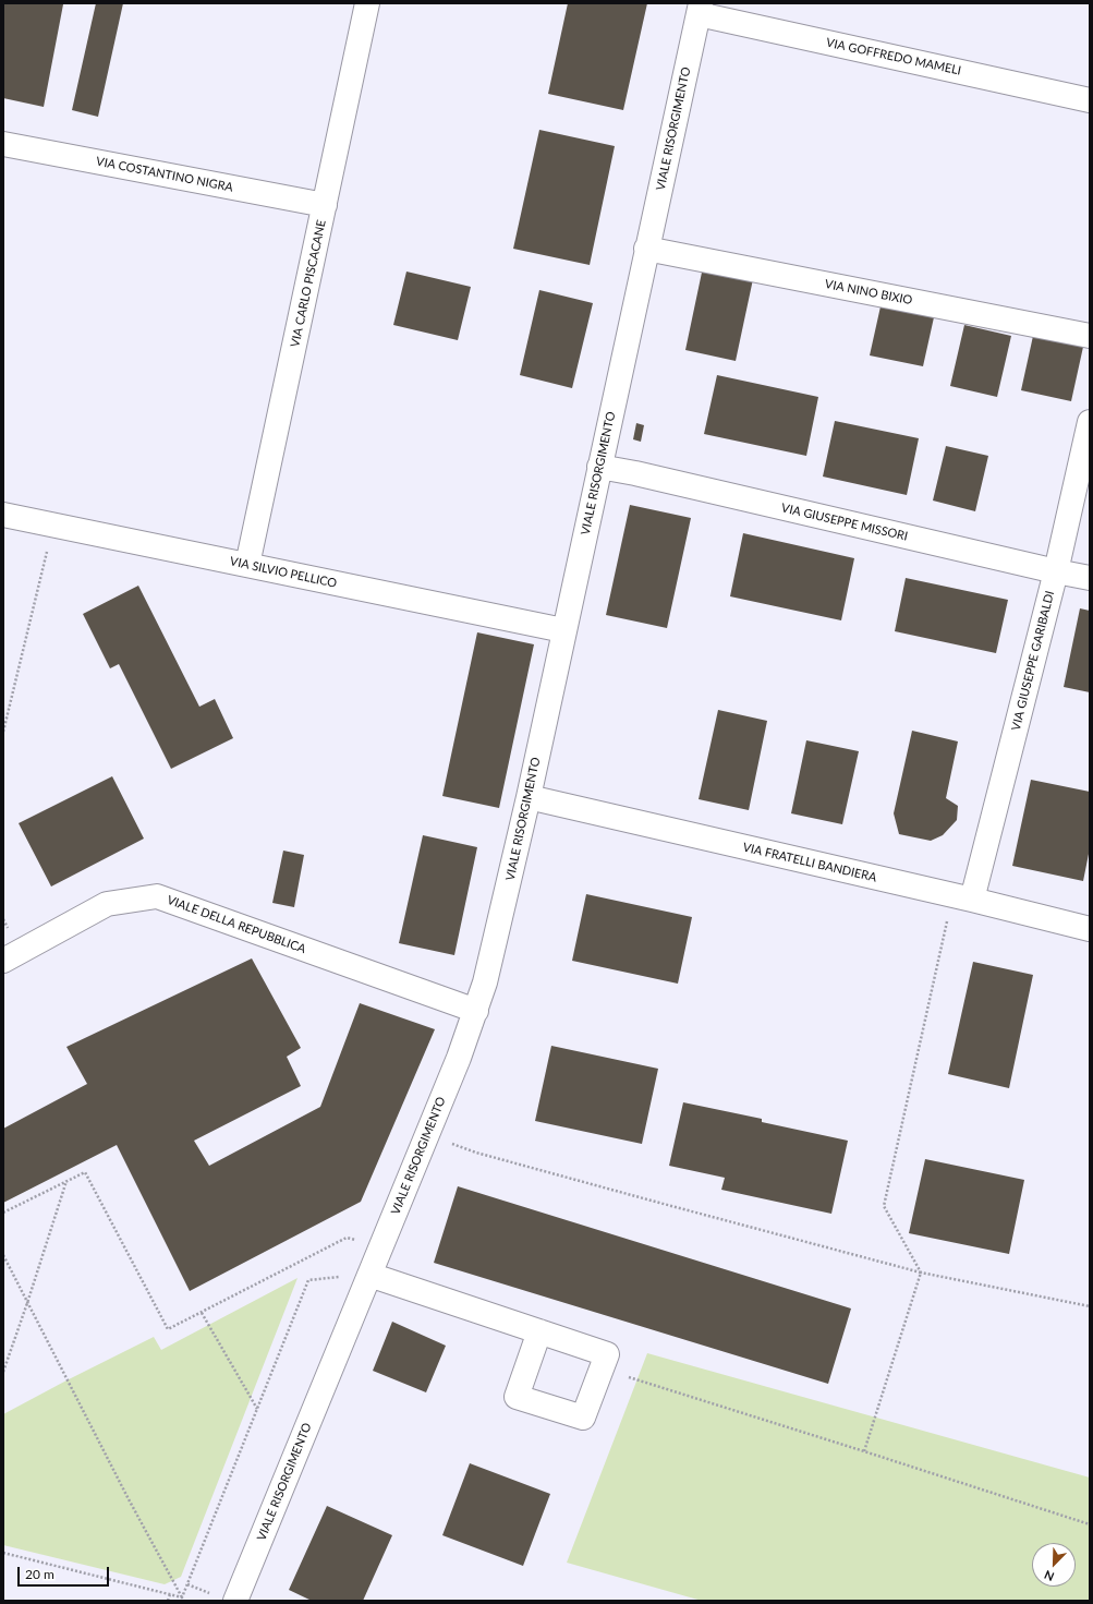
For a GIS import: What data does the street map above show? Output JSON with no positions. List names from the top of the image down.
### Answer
{
  "streets": {
    "street": [
      "VIA GOFFREDO MAMELI",
      "VIALE RISORGIMENTO",
      "VIA COSTANTINO NIGRA",
      "VIA CARLO PISCACANE",
      "VIA NINO BIXIO",
      "VIA GIUSEPPE MISSORI",
      "VIA SILVIO PELLICO",
      "VIA GIUSEPPE GARIBALDI",
      "VIA FRATELLI BANDIERA",
      "VIALE DELLA REPUBBLICA"
    ]
  },
  "crossings": [
    ["VIA GOFFREDO MAMELI", "VIALE RISORGIMENTO"],
    ["VIALE RISORGIMENTO", "VIA NINO BIXIO"],
    ["VIALE RISORGIMENTO", "VIA GIUSEPPE MISSORI"],
    ["VIALE RISORGIMENTO", "VIA SILVIO PELLICO"],
    ["VIALE RISORGIMENTO", "VIA FRATELLI BANDIERA"],
    ["VIALE RISORGIMENTO", "VIALE DELLA REPUBBLICA"],
    ["VIA COSTANTINO NIGRA", "VIA CARLO PISCACANE"],
    ["VIA CARLO PISCACANE", "VIA SILVIO PELLICO"],
    ["VIA GIUSEPPE MISSORI", "VIA GIUSEPPE GARIBALDI"],
    ["VIA GIUSEPPE GARIBALDI", "VIA FRATELLI BANDIERA"]
  ],
  "scale_bar": "20 m",
  "north": "bottom left"
}
